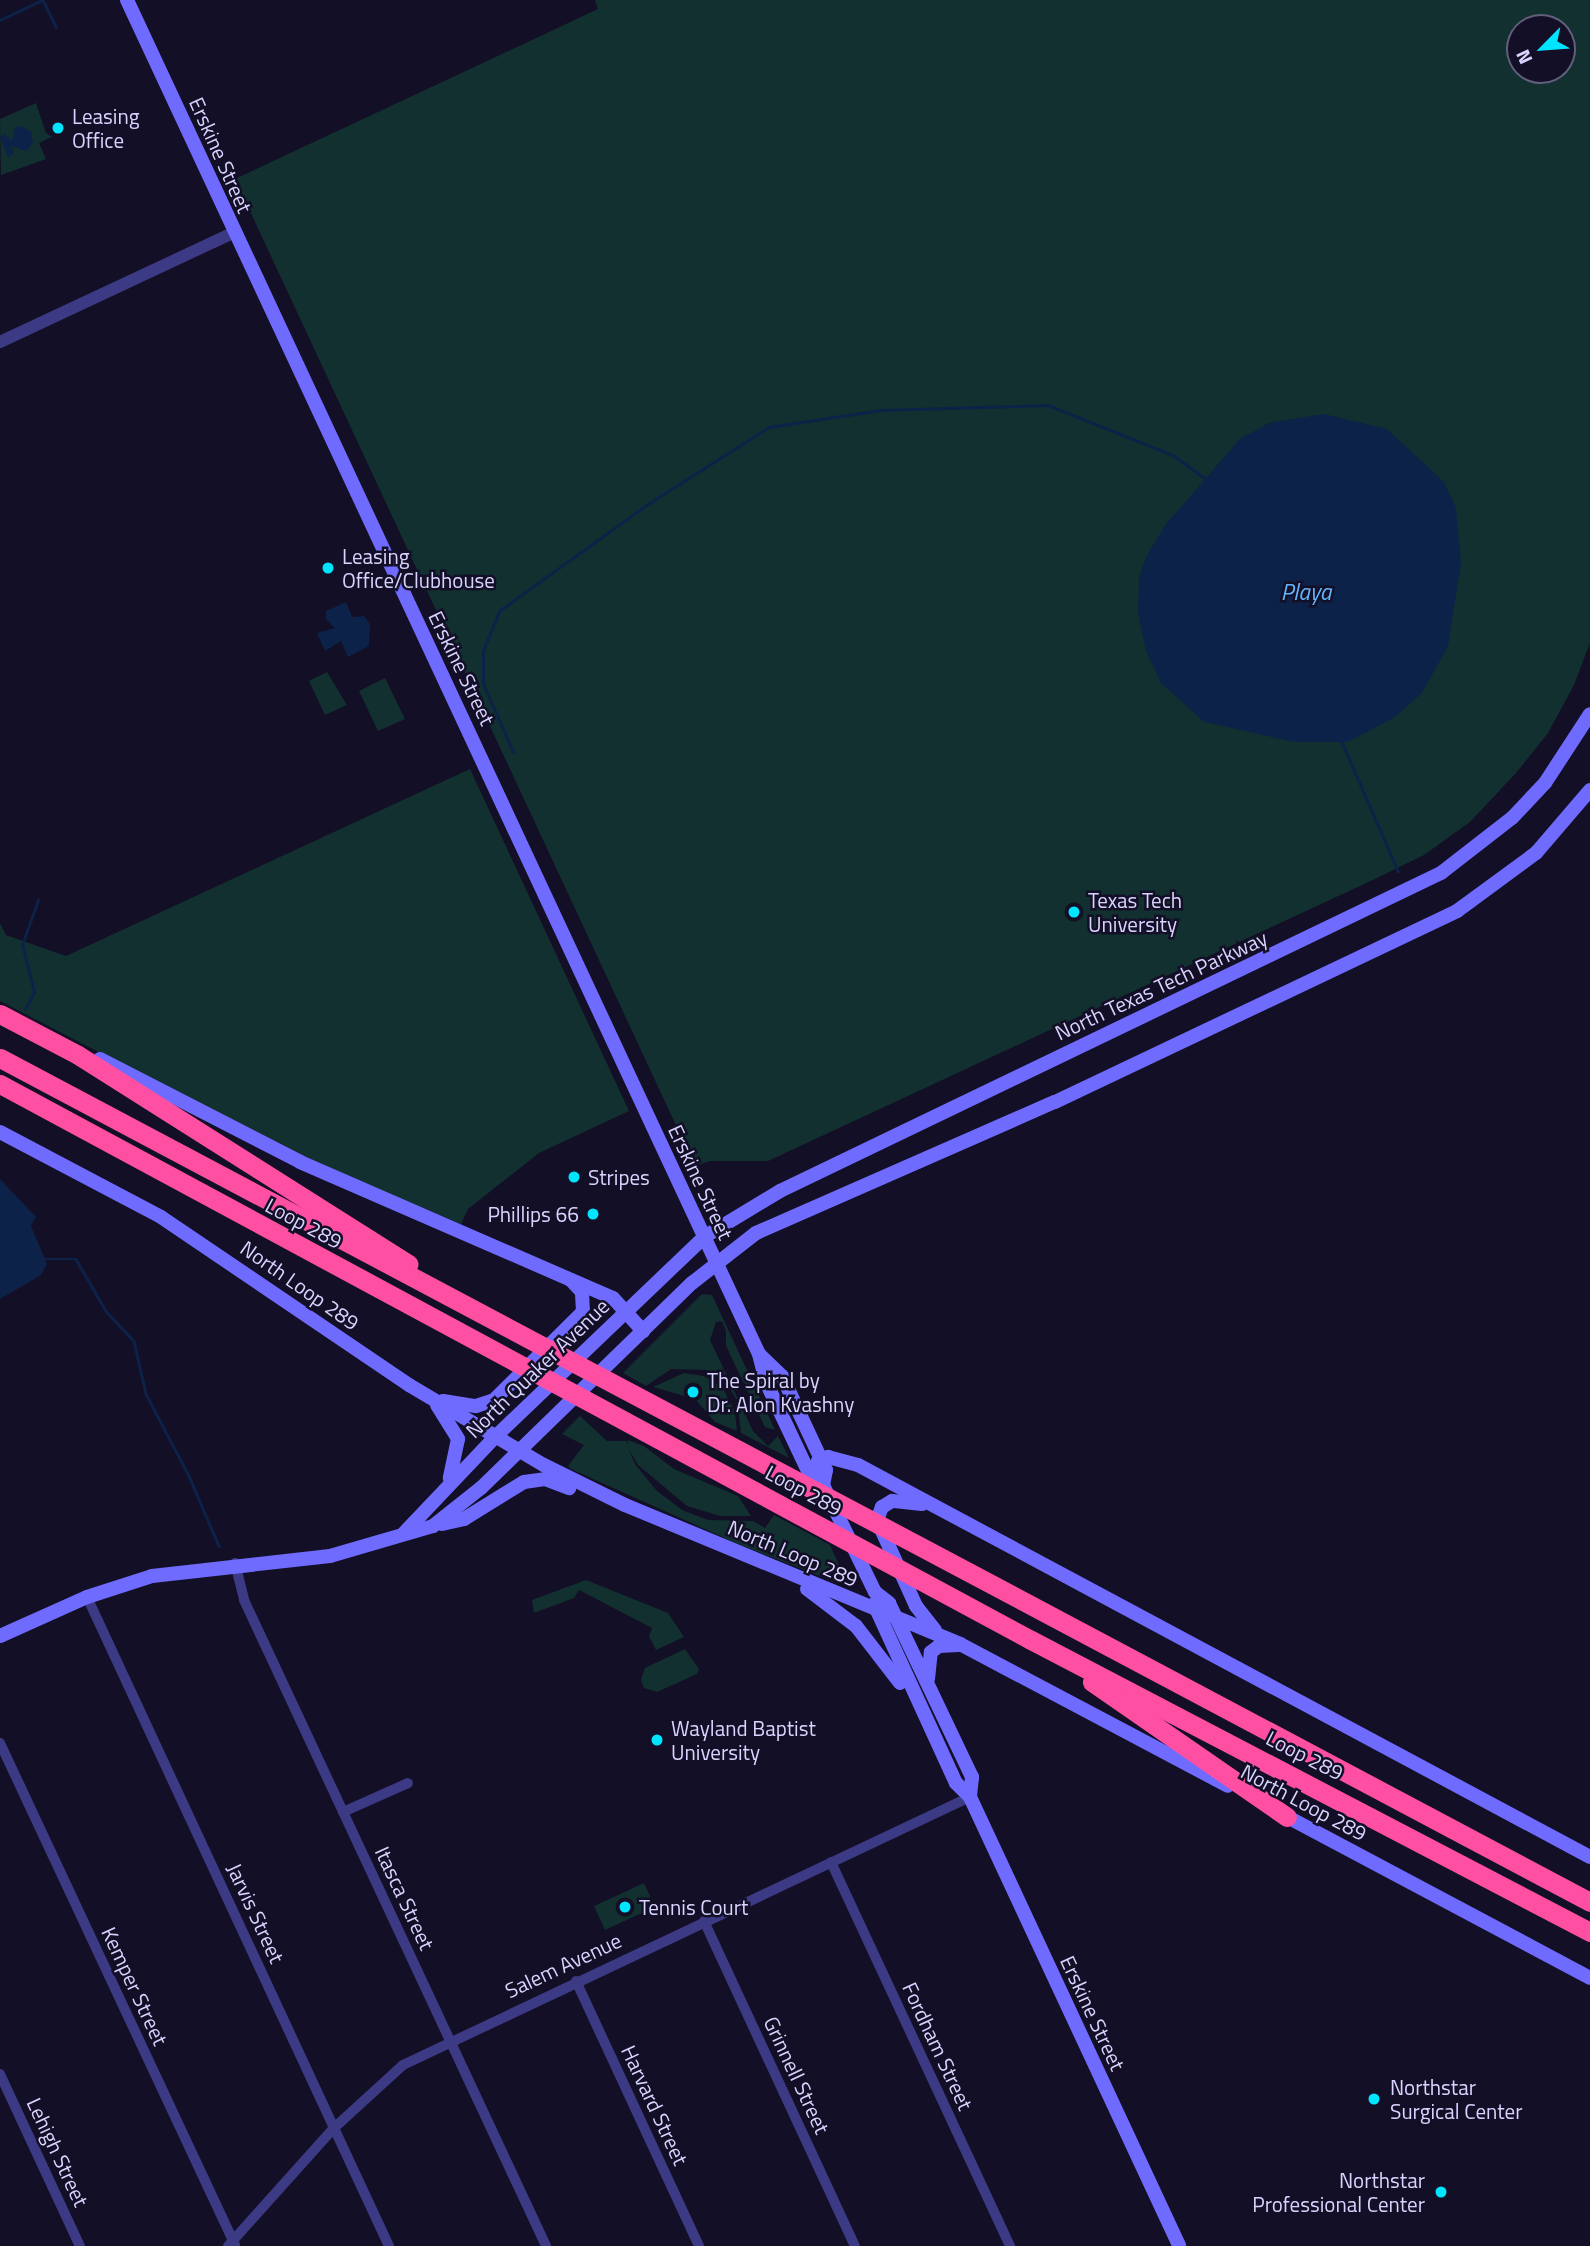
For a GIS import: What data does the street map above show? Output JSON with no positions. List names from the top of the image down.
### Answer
{
  "streets": {
    "highway": ["Loop 289"],
    "main road": [
      "Erskine Street",
      "North Texas Tech Parkway",
      "North Loop 289",
      "North Quaker Avenue"
    ],
    "street": [
      "Itasca Street",
      "Jarvis Street",
      "Salem Avenue",
      "Kemper Street",
      "Fordham Street",
      "Grinnell Street",
      "Harvard Street",
      "Lehigh Street"
    ]
  },
  "crossings": [
    ["Erskine Street", "North Texas Tech Parkway"],
    ["Erskine Street", "North Loop 289"],
    ["Erskine Street", "North Quaker Avenue"],
    ["Erskine Street", "Salem Avenue"],
    ["North Texas Tech Parkway", "North Quaker Avenue"],
    ["North Loop 289", "North Quaker Avenue"],
    ["Itasca Street", "Salem Avenue"],
    ["Jarvis Street", "Salem Avenue"],
    ["Salem Avenue", "Kemper Street"],
    ["Salem Avenue", "Fordham Street"],
    ["Salem Avenue", "Grinnell Street"],
    ["Salem Avenue", "Harvard Street"]
  ],
  "water": ["Playa"],
  "places": [
    "Leasing Office",
    "Leasing Office/Clubhouse",
    "Texas Tech University",
    "Stripes",
    "Phillips 66",
    "The Spiral by Dr. Alon Kvashny",
    "Wayland Baptist University",
    "Tennis Court",
    "Northstar Surgical Center",
    "Northstar Professional Center"
  ],
  "north": "bottom left"
}
